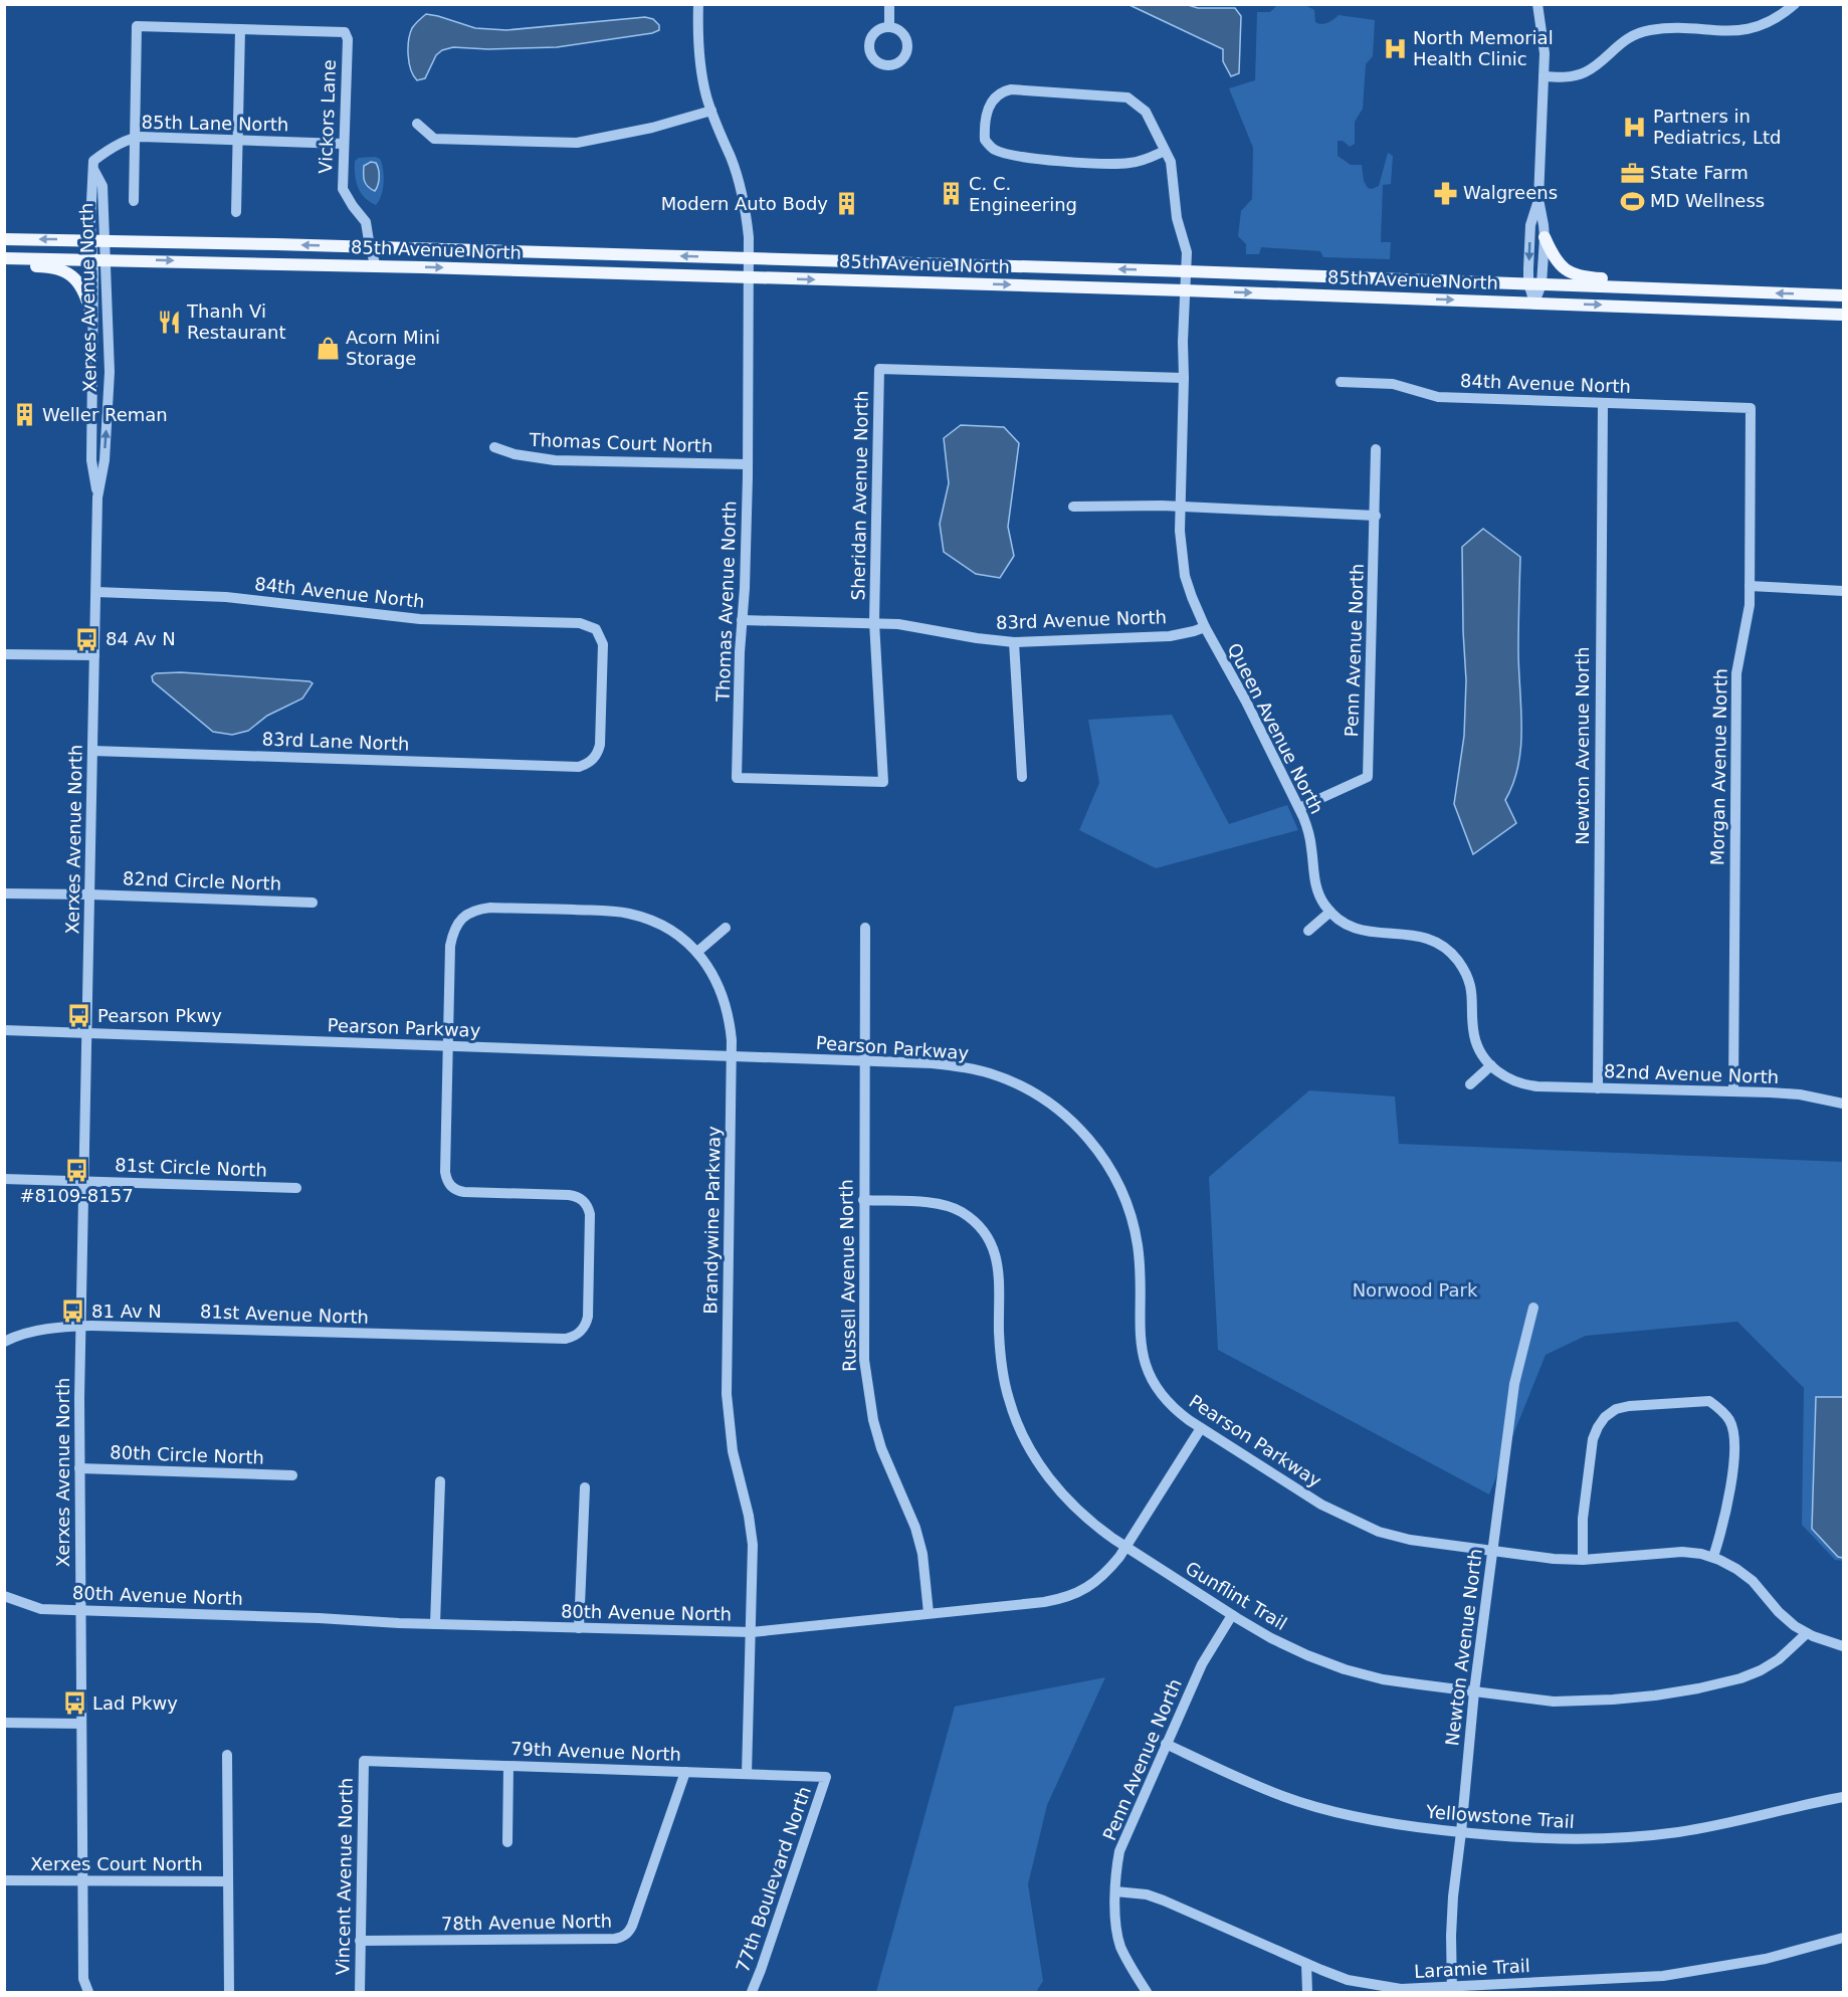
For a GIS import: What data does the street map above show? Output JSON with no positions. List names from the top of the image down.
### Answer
{
  "streets": {
    "main road": ["85th Avenue North"],
    "street": [
      "Vickors Lane",
      "85th Lane North",
      "Xerxes Avenue North",
      "84th Avenue North",
      "Thomas Court North",
      "Sheridan Avenue North",
      "Thomas Avenue North",
      "83rd Avenue North",
      "Penn Avenue North",
      "Queen Avenue North",
      "83rd Lane North",
      "Newton Avenue North",
      "Morgan Avenue North",
      "82nd Circle North",
      "Pearson Parkway",
      "82nd Avenue North",
      "81st Circle North",
      "Brandywine Parkway",
      "Russell Avenue North",
      "81st Avenue North",
      "80th Circle North",
      "80th Avenue North",
      "Gunflint Trail",
      "79th Avenue North",
      "Yellowstone Trail",
      "Xerxes Court North",
      "Vincent Avenue North",
      "77th Boulevard North",
      "78th Avenue North",
      "Laramie Trail"
    ]
  },
  "crossings": [
    ["Vickors Lane", "85th Lane North"],
    ["Vickors Lane", "85th Avenue North"],
    ["85th Lane North", "Xerxes Avenue North"],
    ["85th Avenue North", "Xerxes Avenue North"],
    ["85th Avenue North", "Thomas Avenue North"],
    ["85th Avenue North", "Queen Avenue North"],
    ["Xerxes Avenue North", "84th Avenue North"],
    ["Xerxes Avenue North", "83rd Lane North"],
    ["Xerxes Avenue North", "82nd Circle North"],
    ["Xerxes Avenue North", "Pearson Parkway"],
    ["Xerxes Avenue North", "81st Circle North"],
    ["Xerxes Avenue North", "81st Avenue North"],
    ["Xerxes Avenue North", "80th Circle North"],
    ["Xerxes Avenue North", "80th Avenue North"],
    ["Xerxes Avenue North", "Xerxes Court North"],
    ["84th Avenue North", "83rd Lane North"],
    ["84th Avenue North", "Newton Avenue North"],
    ["84th Avenue North", "Morgan Avenue North"],
    ["Thomas Court North", "Thomas Avenue North"],
    ["Sheridan Avenue North", "Thomas Avenue North"],
    ["Sheridan Avenue North", "83rd Avenue North"],
    ["Sheridan Avenue North", "Queen Avenue North"],
    ["Thomas Avenue North", "83rd Avenue North"],
    ["83rd Avenue North", "Queen Avenue North"],
    ["Penn Avenue North", "Queen Avenue North"],
    ["Penn Avenue North", "Gunflint Trail"],
    ["Penn Avenue North", "Yellowstone Trail"],
    ["Penn Avenue North", "Laramie Trail"],
    ["Queen Avenue North", "82nd Avenue North"],
    ["Newton Avenue North", "Pearson Parkway"],
    ["Newton Avenue North", "82nd Avenue North"],
    ["Newton Avenue North", "Gunflint Trail"],
    ["Newton Avenue North", "Yellowstone Trail"],
    ["Newton Avenue North", "Laramie Trail"],
    ["Morgan Avenue North", "82nd Avenue North"],
    ["Pearson Parkway", "Brandywine Parkway"],
    ["Pearson Parkway", "Russell Avenue North"],
    ["Pearson Parkway", "81st Avenue North"],
    ["Pearson Parkway", "80th Avenue North"],
    ["Pearson Parkway", "Gunflint Trail"],
    ["Brandywine Parkway", "81st Avenue North"],
    ["Brandywine Parkway", "80th Avenue North"],
    ["Brandywine Parkway", "79th Avenue North"],
    ["Russell Avenue North", "80th Avenue North"],
    ["Russell Avenue North", "Gunflint Trail"],
    ["80th Avenue North", "Gunflint Trail"],
    ["79th Avenue North", "Vincent Avenue North"],
    ["79th Avenue North", "77th Boulevard North"],
    ["79th Avenue North", "78th Avenue North"],
    ["Vincent Avenue North", "78th Avenue North"]
  ],
  "parks": ["Norwood Park"],
  "places": {
    "hospital": ["North Memorial Health Clinic", "Partners in Pediatrics, Ltd"],
    "office": ["State Farm"],
    "pharmacy": ["Walgreens"],
    "building": ["C. C. Engineering", "Modern Auto Body", "Weller Reman"],
    "sports": ["MD Wellness"],
    "restaurant": ["Thanh Vi Restaurant"],
    "shop": ["Acorn Mini Storage"],
    "bus stop": [
      "84 Av N",
      "Pearson Pkwy",
      "#8109-8157",
      "81 Av N",
      "Lad Pkwy"
    ]
  }
}
